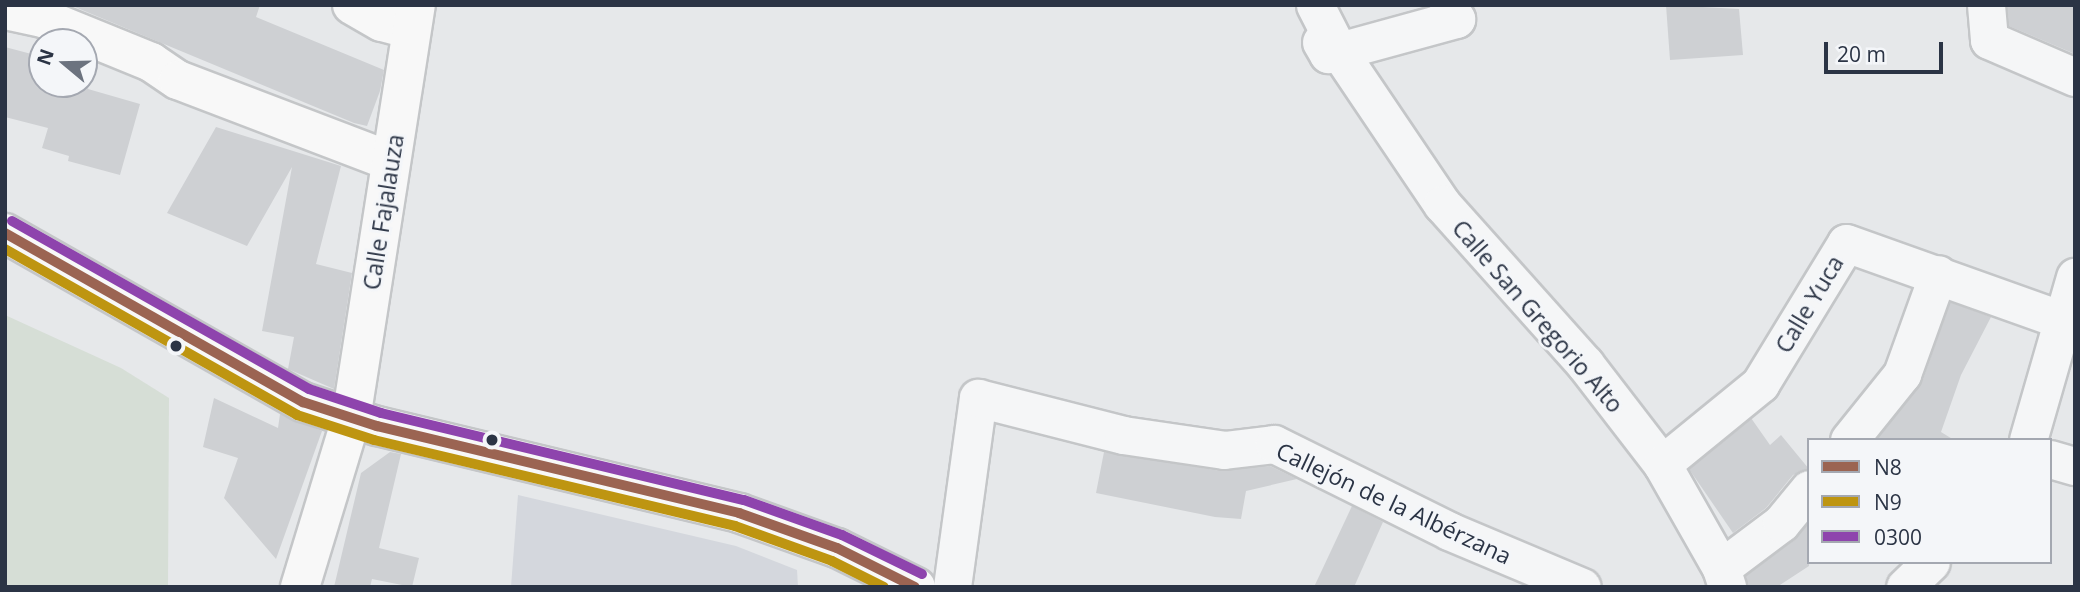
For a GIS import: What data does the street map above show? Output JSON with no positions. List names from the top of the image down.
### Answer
{
  "streets": {
    "main road": ["Calle Fajalauza"],
    "street": ["Calle Yuca", "Calle San Gregorio Alto", "Callejón de la Albérzana"]
  },
  "crossings": [
    ["Calle Yuca", "Calle San Gregorio Alto"]
  ],
  "lines": ["transit line 0300", "transit line N8", "transit line N9"],
  "legend": ["N8", "N9", "0300"],
  "scale_bar": "20 m",
  "north": "left"
}
